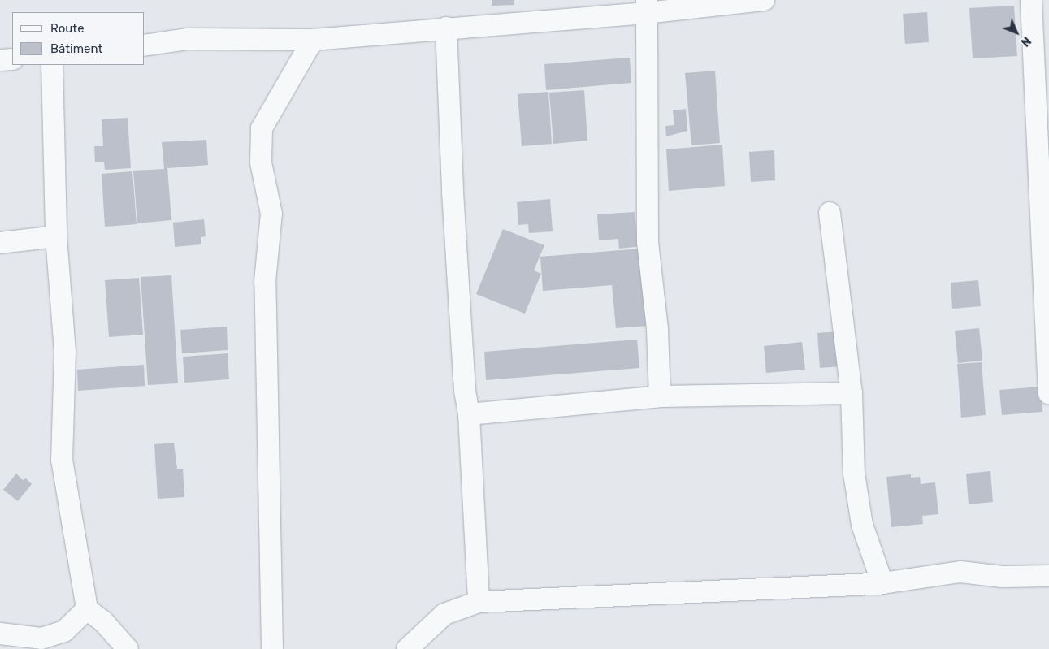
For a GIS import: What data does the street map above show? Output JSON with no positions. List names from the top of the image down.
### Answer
{
  "legend": ["Route", "Bâtiment"],
  "north": "bottom right"
}
